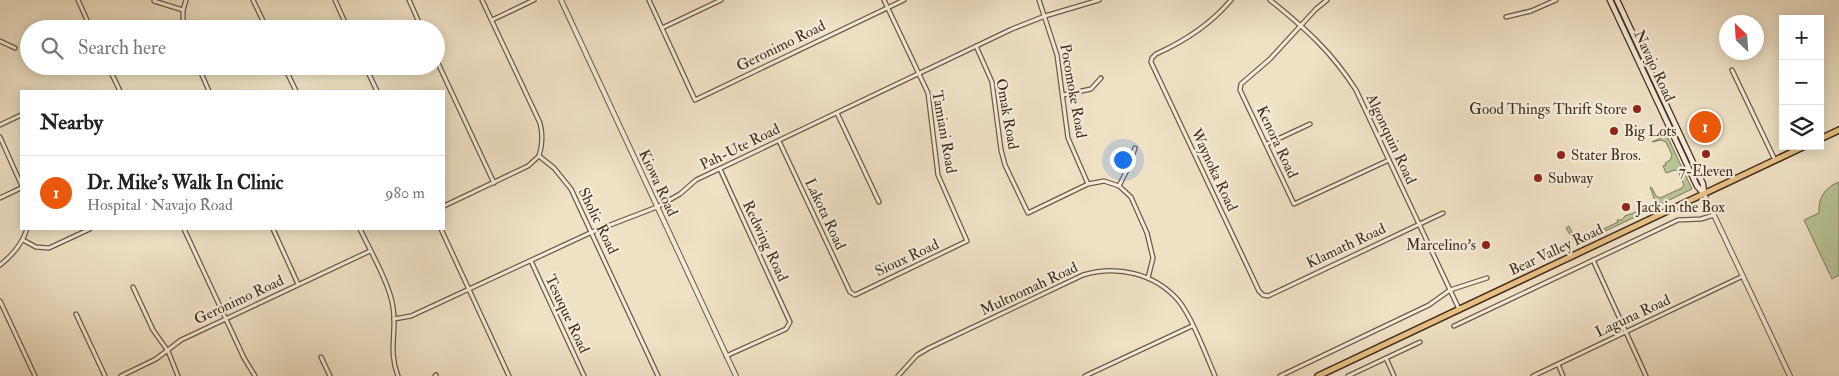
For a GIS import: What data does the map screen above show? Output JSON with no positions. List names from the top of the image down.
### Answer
{
  "streets": {
    "main road": ["Navajo Road", "Bear Valley Road"],
    "street": [
      "Geronimo Road",
      "Pocomoke Road",
      "Omak Road",
      "Tamiani Road",
      "Algonquin Road",
      "Kenora Road",
      "Pah-Ute Road",
      "Waynoka Road",
      "Kiowa Road",
      "Lakota Road",
      "Sholic Road",
      "Redwing Road",
      "Klamath Road",
      "Sioux Road",
      "Multnomah Road",
      "Tesuque Road",
      "Laguna Road"
    ]
  },
  "crossings": [
    ["Geronimo Road", "Tamiani Road"],
    ["Navajo Road", "Bear Valley Road"],
    ["Navajo Road", "Laguna Road"],
    ["Pocomoke Road", "Omak Road"],
    ["Pocomoke Road", "Pah-Ute Road"],
    ["Omak Road", "Pah-Ute Road"],
    ["Tamiani Road", "Pah-Ute Road"],
    ["Tamiani Road", "Sioux Road"],
    ["Algonquin Road", "Kenora Road"],
    ["Algonquin Road", "Klamath Road"],
    ["Algonquin Road", "Bear Valley Road"],
    ["Pah-Ute Road", "Kiowa Road"],
    ["Pah-Ute Road", "Lakota Road"],
    ["Pah-Ute Road", "Sholic Road"],
    ["Pah-Ute Road", "Redwing Road"],
    ["Pah-Ute Road", "Tesuque Road"],
    ["Waynoka Road", "Klamath Road"],
    ["Kiowa Road", "Redwing Road"],
    ["Lakota Road", "Sioux Road"]
  ],
  "places": [
    "Good Things Thrift Store",
    "Big Lots",
    "7-Eleven",
    "Stater Bros.",
    "Subway",
    "Jack in the Box",
    "Marcelino's"
  ],
  "north": "top left",
  "page": {
    "map_buttons": ["+", "−"],
    "search": "Search here",
    "heading": "Nearby",
    "pins": "1",
    "list": [
      {
        "mark": "1",
        "name": "Dr. Mike's Walk In Clinic",
        "note": "Hospital · Navajo Road",
        "value": "980 m"
      }
    ]
  }
}
